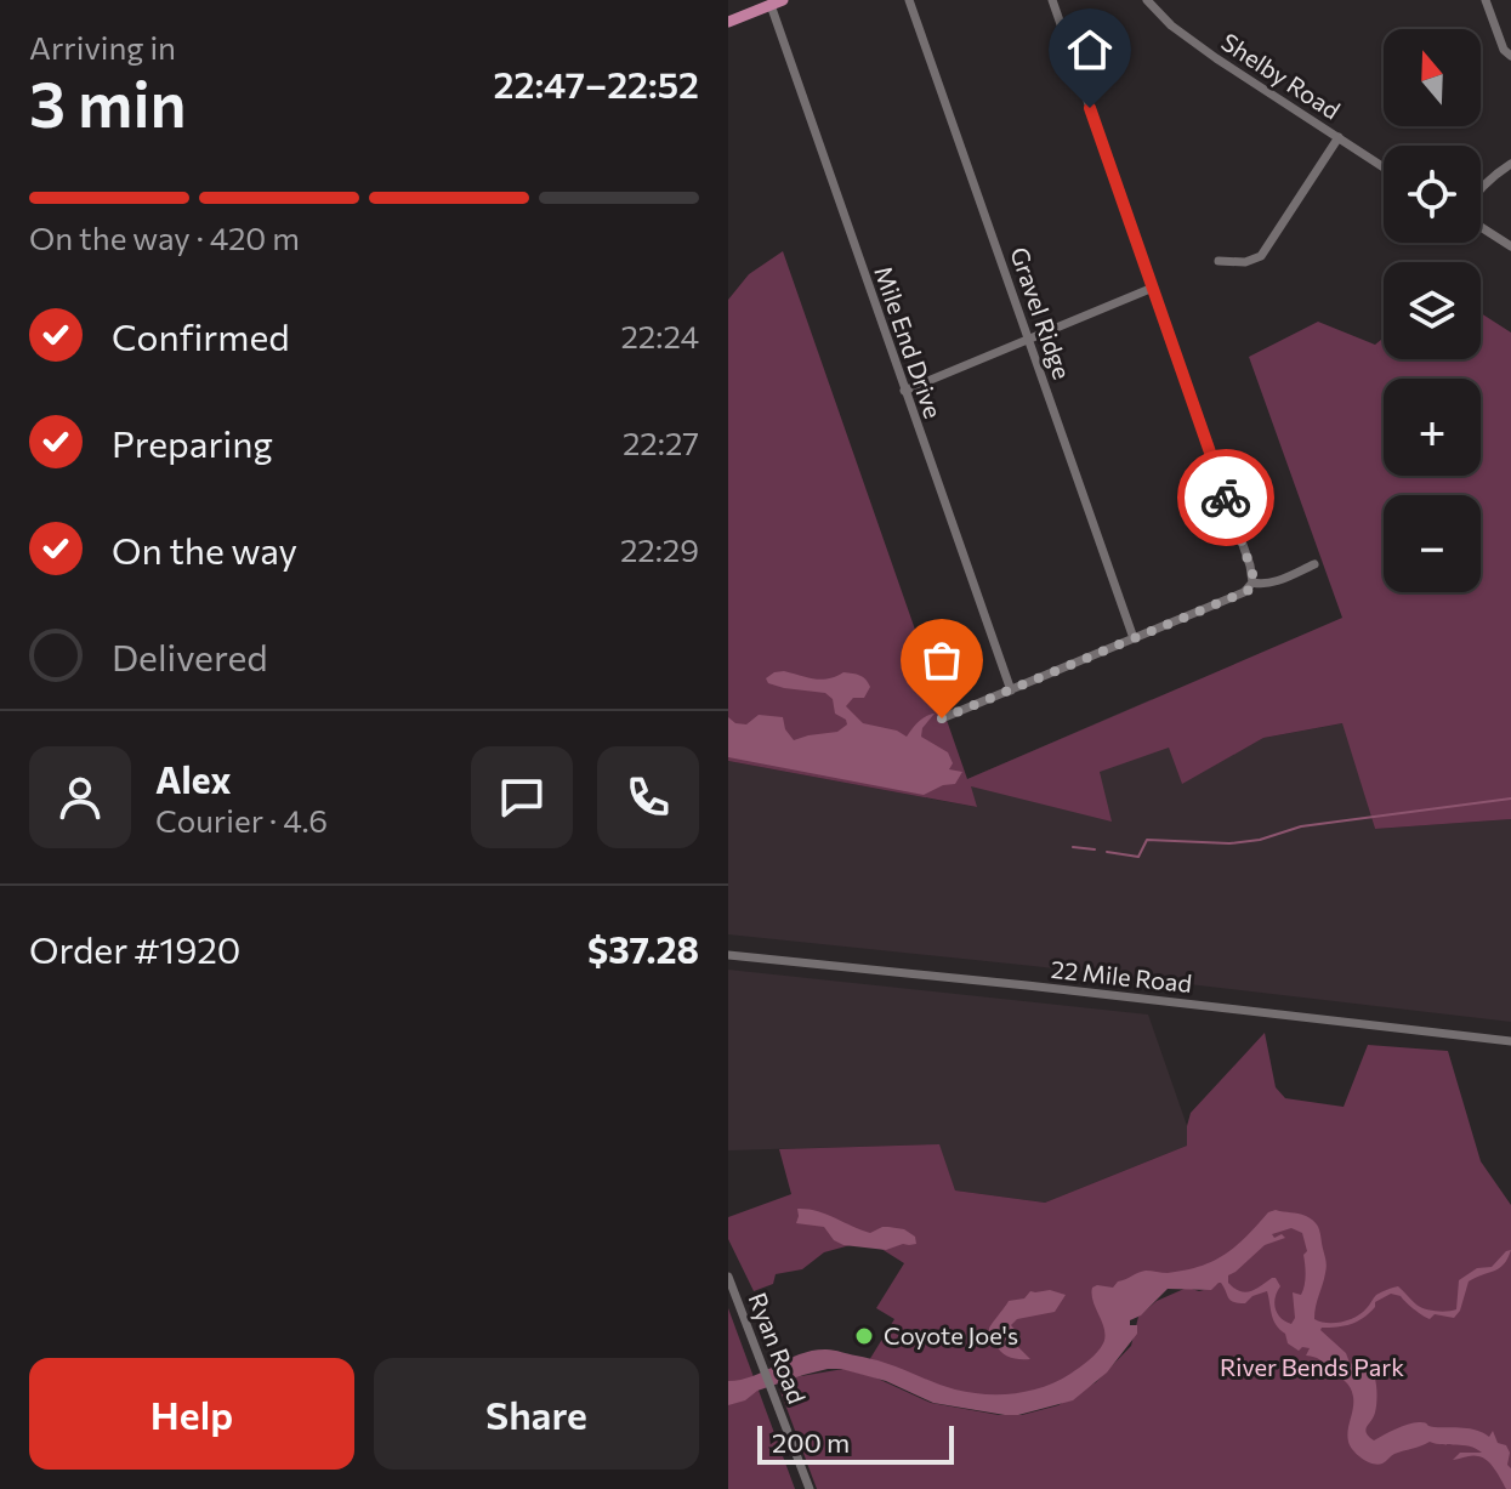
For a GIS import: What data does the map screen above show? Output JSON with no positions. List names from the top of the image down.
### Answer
{
  "streets": {
    "street": [
      "Shelby Road",
      "Gravel Ridge",
      "Mile End Drive",
      "22 Mile Road",
      "Ryan Road"
    ]
  },
  "parks": ["River Bends Park"],
  "places": ["Coyote Joe's"],
  "scale_bar": "200 m",
  "north": "top",
  "page": {
    "heading": ["3 min", "Arriving in", "22:47–22:52"],
    "panel": [
      "Alex",
      "Courier · 4.6",
      "Order #1920",
      "$37.28"
    ],
    "map_buttons": ["+", "−"],
    "bar": "On the way · 420 m",
    "list": [
      ["Confirmed", "22:24"],
      ["Preparing", "22:27"],
      ["On the way", "22:29"],
      "Delivered"
    ],
    "buttons": ["Help", "Share"],
    "scale": "200 m"
  }
}
